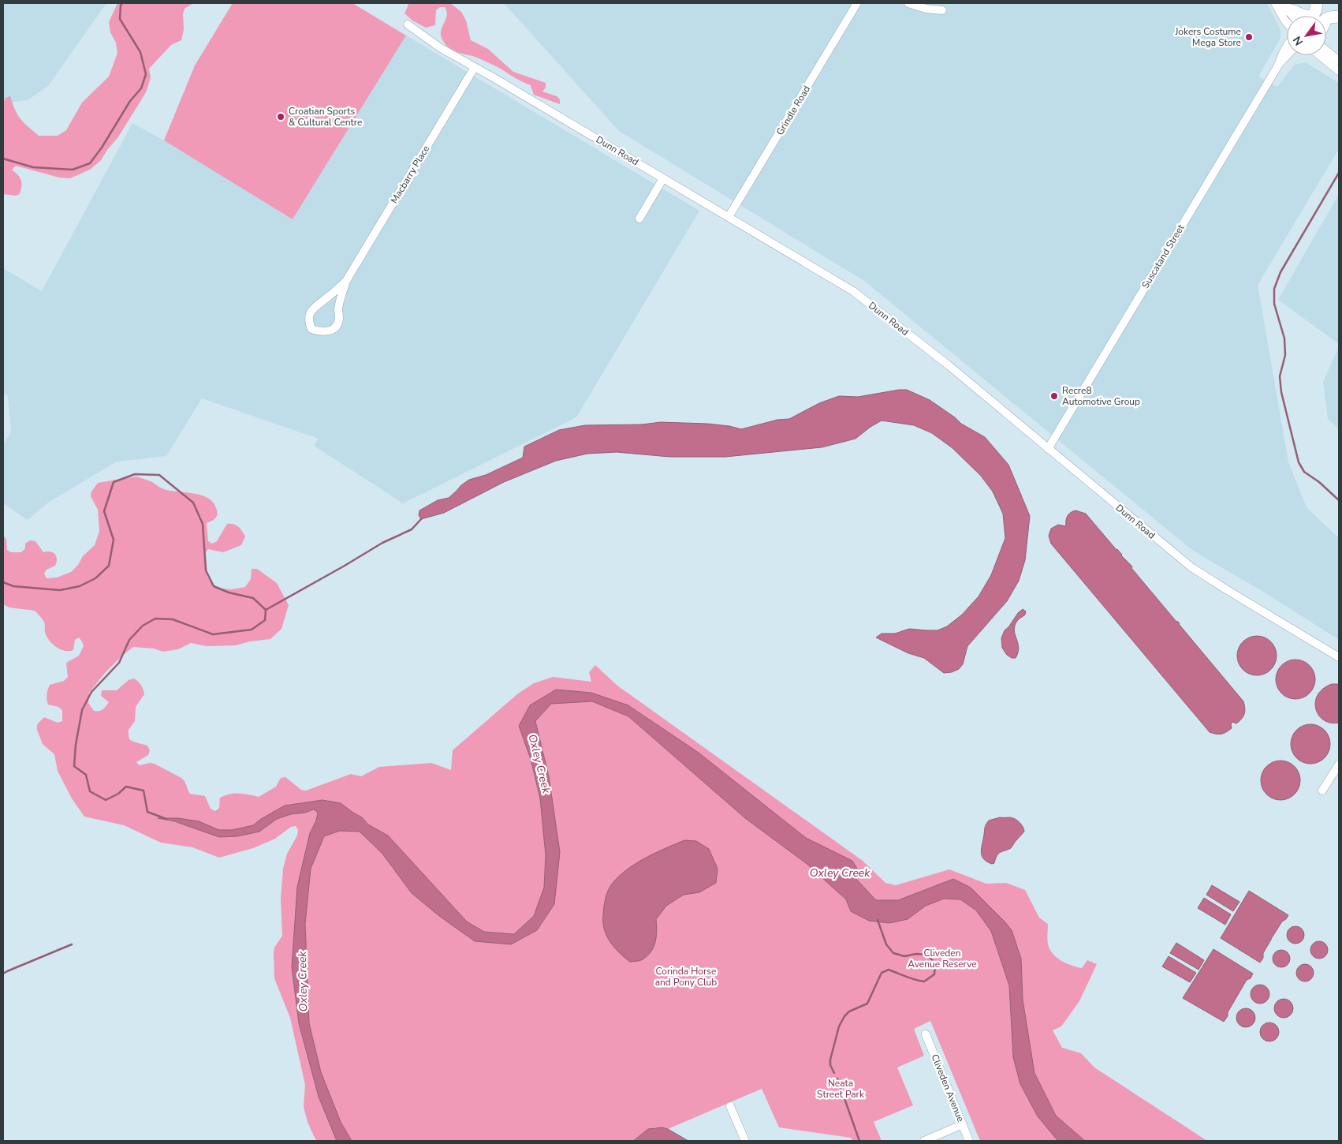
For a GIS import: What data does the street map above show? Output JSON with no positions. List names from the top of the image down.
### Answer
{
  "streets": {
    "street": [
      "Grindle Road",
      "Dunn Road",
      "Macbarry Place",
      "Suscatand Street",
      "Cliveden Avenue"
    ]
  },
  "crossings": [
    ["Grindle Road", "Dunn Road"],
    ["Dunn Road", "Macbarry Place"],
    ["Dunn Road", "Suscatand Street"]
  ],
  "water": ["Oxley Creek"],
  "parks": ["Cliveden Avenue Reserve", "Corinda Horse and Pony Club", "Neata Street Park"],
  "places": ["Jokers Costume Mega Store", "Croatian Sports & Cultural Centre", "Recre8 Automotive Group"],
  "north": "bottom left"
}
